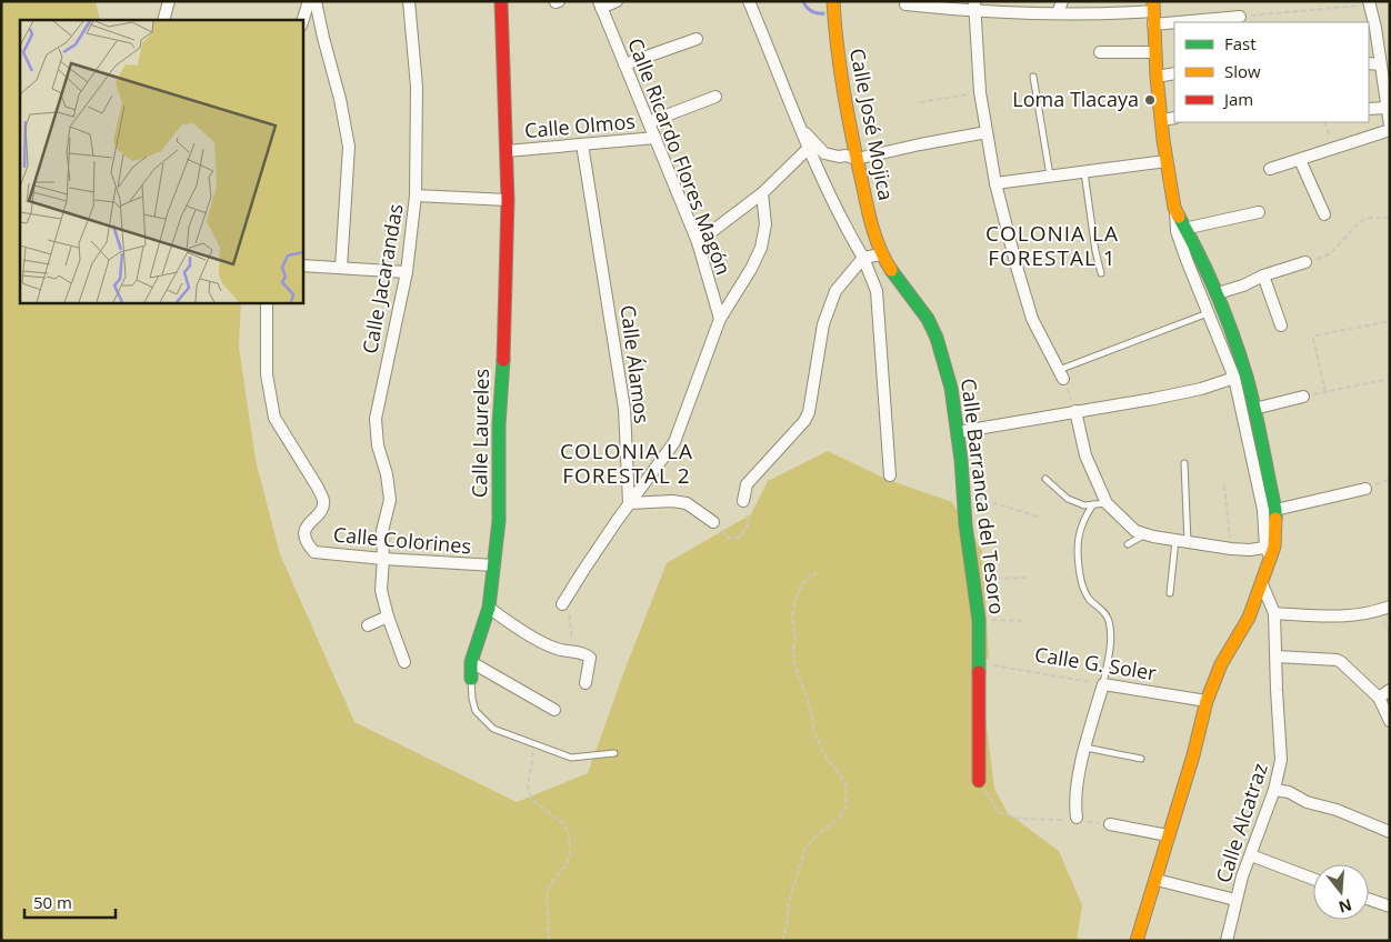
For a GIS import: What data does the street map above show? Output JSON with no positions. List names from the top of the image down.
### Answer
{
  "streets": {
    "street": [
      "Calle José Mojica",
      "Calle Olmos",
      "Calle Ricardo Flores Magón",
      "Calle Jacarandas",
      "Calle Álamos",
      "Calle Laureles",
      "Calle Barranca del Tesoro",
      "Calle Colorines",
      "Calle G. Soler",
      "Calle Alcatraz"
    ]
  },
  "crossings": [
    ["Calle José Mojica", "Calle Barranca del Tesoro"],
    ["Calle Olmos", "Calle Ricardo Flores Magón"],
    ["Calle Olmos", "Calle Álamos"],
    ["Calle Olmos", "Calle Laureles"],
    ["Calle Jacarandas", "Calle Colorines"],
    ["Calle Laureles", "Calle Colorines"],
    ["Calle Barranca del Tesoro", "Calle G. Soler"]
  ],
  "districts": ["COLONIA LA FORESTAL 1", "COLONIA LA FORESTAL 2"],
  "places": ["Loma Tlacaya"],
  "legend": ["Fast", "Slow", "Jam"],
  "scale_bar": "50 m",
  "north": "bottom"
}
